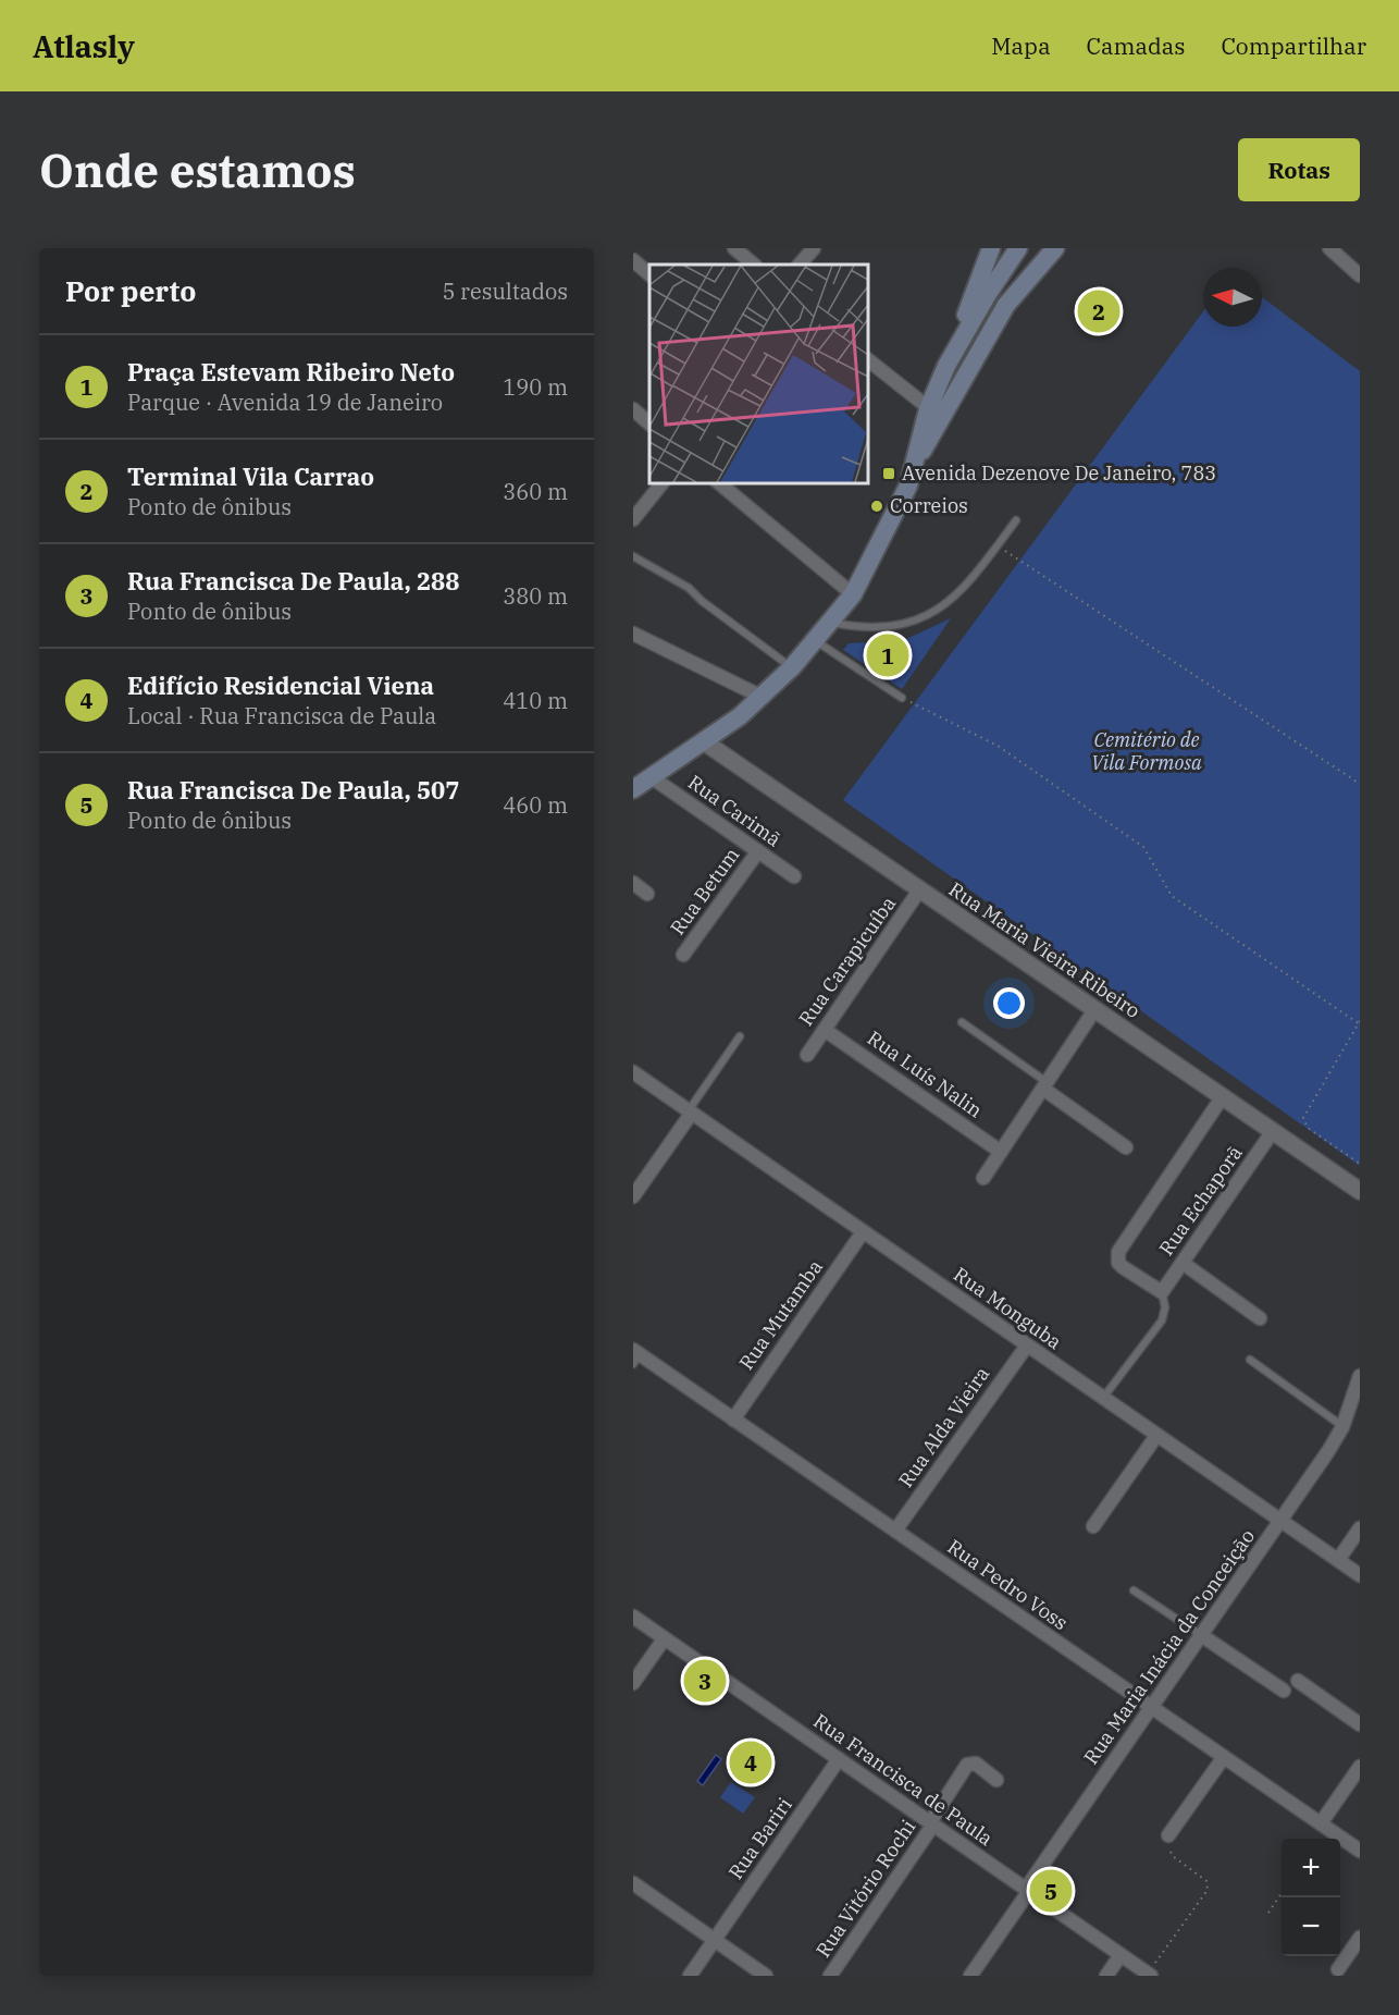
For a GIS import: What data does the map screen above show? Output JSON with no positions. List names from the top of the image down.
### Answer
{
  "streets": {
    "street": [
      "Rua Carimã",
      "Rua Betum",
      "Rua Maria Vieira Ribeiro",
      "Rua Carapicuíba",
      "Rua Luís Nalin",
      "Rua Echaporã",
      "Rua Monguba",
      "Rua Mutamba",
      "Rua Alda Vieira",
      "Rua Pedro Voss",
      "Rua Maria Inácia da Conceição",
      "Rua Francisca de Paula",
      "Rua Bariri",
      "Rua Vitório Rochi"
    ]
  },
  "crossings": [
    ["Rua Carimã", "Rua Betum"],
    ["Rua Maria Vieira Ribeiro", "Rua Carapicuíba"],
    ["Rua Maria Vieira Ribeiro", "Rua Echaporã"],
    ["Rua Carapicuíba", "Rua Luís Nalin"],
    ["Rua Monguba", "Rua Mutamba"],
    ["Rua Monguba", "Rua Alda Vieira"],
    ["Rua Monguba", "Rua Maria Inácia da Conceição"],
    ["Rua Mutamba", "Rua Pedro Voss"],
    ["Rua Alda Vieira", "Rua Pedro Voss"],
    ["Rua Pedro Voss", "Rua Maria Inácia da Conceição"],
    ["Rua Maria Inácia da Conceição", "Rua Francisca de Paula"],
    ["Rua Francisca de Paula", "Rua Bariri"],
    ["Rua Francisca de Paula", "Rua Vitório Rochi"]
  ],
  "parks": ["Cemitério de Vila Formosa"],
  "places": {
    "transit": ["Avenida Dezenove De Janeiro, 783"],
    "other": ["Correios"]
  },
  "north": "left",
  "page": {
    "header": "Atlasly",
    "nav": ["Mapa", "Camadas", "Compartilhar"],
    "buttons": "Rotas",
    "title": "Onde estamos",
    "heading": ["Por perto", "5 resultados"],
    "pins": [
      "2",
      "1",
      "3",
      "4",
      "5"
    ],
    "list": [
      {
        "mark": "1",
        "name": "Praça Estevam Ribeiro Neto",
        "note": "Parque · Avenida 19 de Janeiro",
        "value": "190 m"
      },
      {
        "mark": "2",
        "name": "Terminal Vila Carrao",
        "note": "Ponto de ônibus",
        "value": "360 m"
      },
      {
        "mark": "3",
        "name": "Rua Francisca De Paula, 288",
        "note": "Ponto de ônibus",
        "value": "380 m"
      },
      {
        "mark": "4",
        "name": "Edifício Residencial Viena",
        "note": "Local · Rua Francisca de Paula",
        "value": "410 m"
      },
      {
        "mark": "5",
        "name": "Rua Francisca De Paula, 507",
        "note": "Ponto de ônibus",
        "value": "460 m"
      }
    ],
    "map_buttons": ["+", "−"]
  }
}
